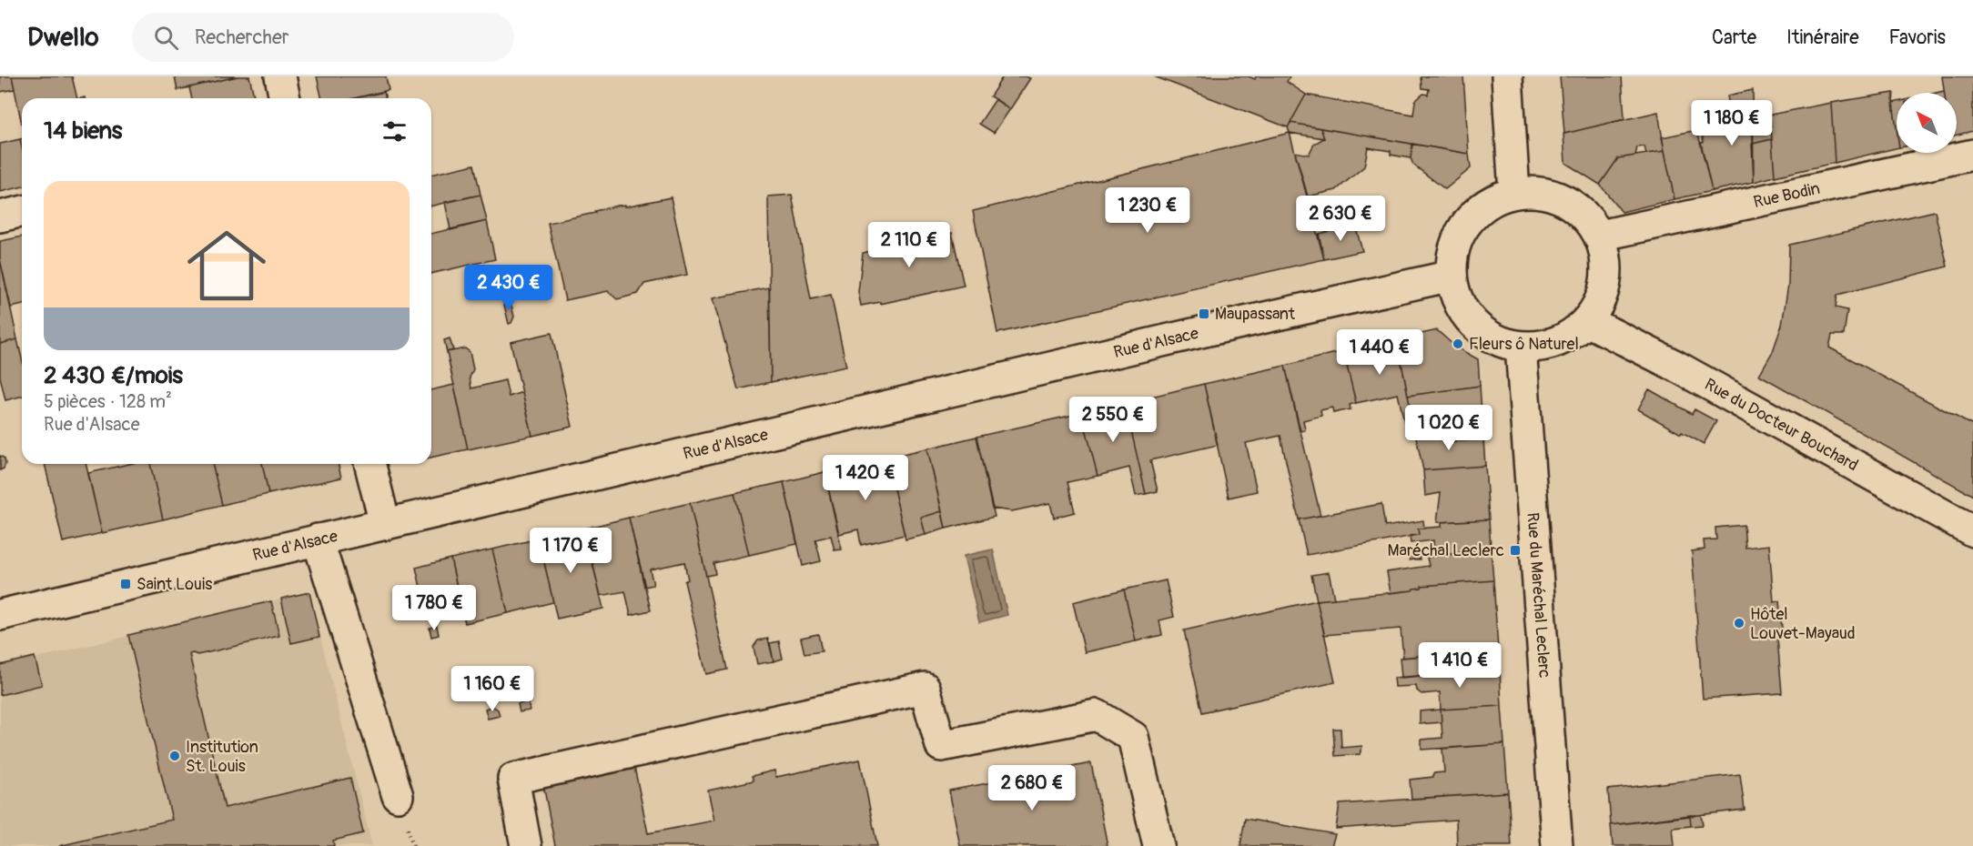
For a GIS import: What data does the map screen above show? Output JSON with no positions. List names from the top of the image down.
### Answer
{
  "streets": {
    "street": [
      "Rue Bodin",
      "Rue d'Alsace",
      "Rue du Docteur Bouchard",
      "Rue du Maréchal Leclerc"
    ]
  },
  "crossings": [
    ["Rue Bodin", "Rue d'Alsace"],
    ["Rue Bodin", "Rue du Docteur Bouchard"],
    ["Rue Bodin", "Rue du Maréchal Leclerc"],
    ["Rue d'Alsace", "Rue du Docteur Bouchard"],
    ["Rue d'Alsace", "Rue du Maréchal Leclerc"],
    ["Rue du Docteur Bouchard", "Rue du Maréchal Leclerc"]
  ],
  "places": {
    "transit": ["Maupassant", "Maréchal Leclerc", "Saint Louis"],
    "other": ["Fleurs ô Naturel", "Hôtel Louvet-Mayaud", "Institution St. Louis"]
  },
  "north": "top left",
  "page": {
    "header": "Dwello",
    "search": "Rechercher",
    "nav": ["Carte", "Itinéraire", "Favoris"],
    "heading": "14 biens",
    "price": [
      "1 180 €",
      "1 230 €",
      "2 630 €",
      "2 110 €",
      "2 430 €",
      "1 440 €",
      "2 550 €",
      "1 020 €",
      "1 420 €",
      "1 170 €",
      "1 780 €",
      "1 410 €",
      "1 160 €",
      "2 680 €"
    ],
    "list": [
      {
        "name": "2 430 €/mois",
        "note": "5 pièces · 128 m² · Rue d'Alsace"
      }
    ]
  }
}
